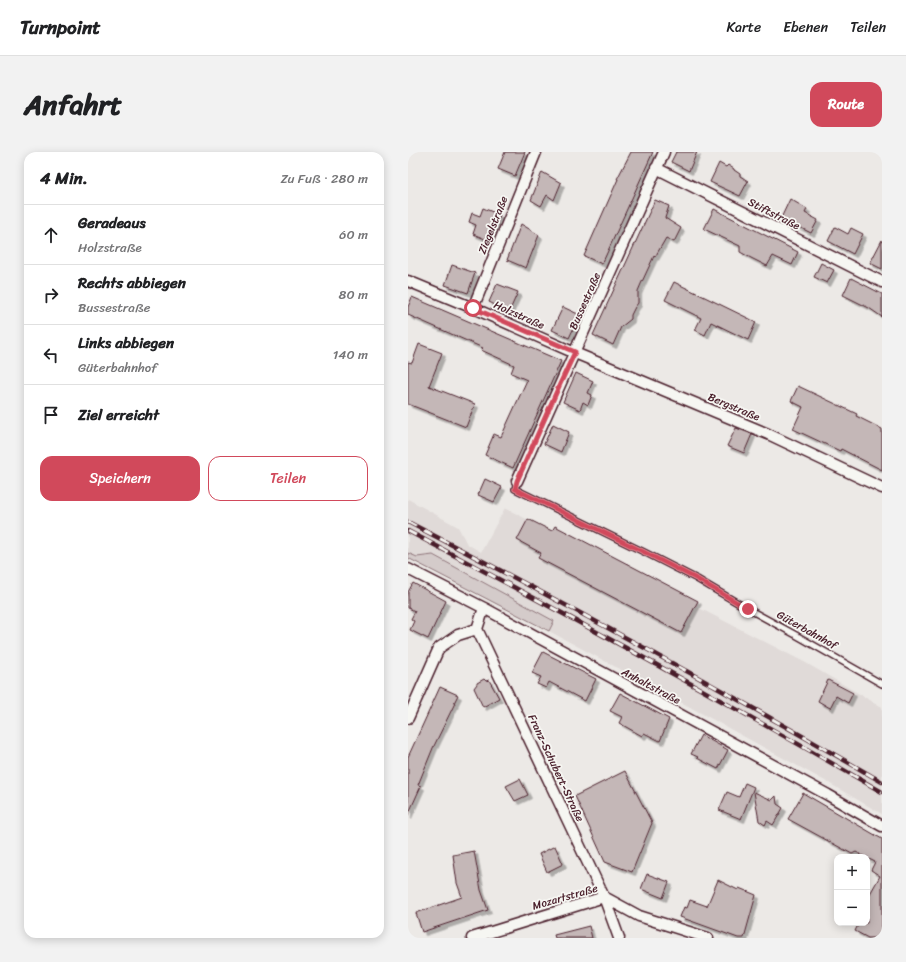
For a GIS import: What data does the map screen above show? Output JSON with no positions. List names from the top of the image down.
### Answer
{
  "streets": {
    "street": [
      "Stiftstraße",
      "Ziegelstraße",
      "Bussestraße",
      "Holzstraße",
      "Bergstraße",
      "Anhaltstraße",
      "Franz-Schubert-Straße",
      "Mozartstraße"
    ],
    "lane": ["Güterbahnhof"]
  },
  "crossings": [
    ["Stiftstraße", "Bussestraße"],
    ["Ziegelstraße", "Holzstraße"],
    ["Bussestraße", "Holzstraße"],
    ["Bussestraße", "Bergstraße"],
    ["Bussestraße", "Güterbahnhof"],
    ["Holzstraße", "Bergstraße"],
    ["Franz-Schubert-Straße", "Mozartstraße"]
  ],
  "page": {
    "header": "Turnpoint",
    "nav": ["Karte", "Ebenen", "Teilen"],
    "title": "Anfahrt",
    "buttons": [
      "Route",
      ["Speichern", "Teilen"]
    ],
    "heading": ["4 Min.", "Zu Fuß · 280 m"],
    "list": [
      ["Geradeaus", "Holzstraße", "60 m"],
      ["Rechts abbiegen", "Bussestraße", "80 m"],
      ["Links abbiegen", "Güterbahnhof", "140 m"],
      "Ziel erreicht"
    ],
    "map_buttons": ["+", "−"]
  }
}
